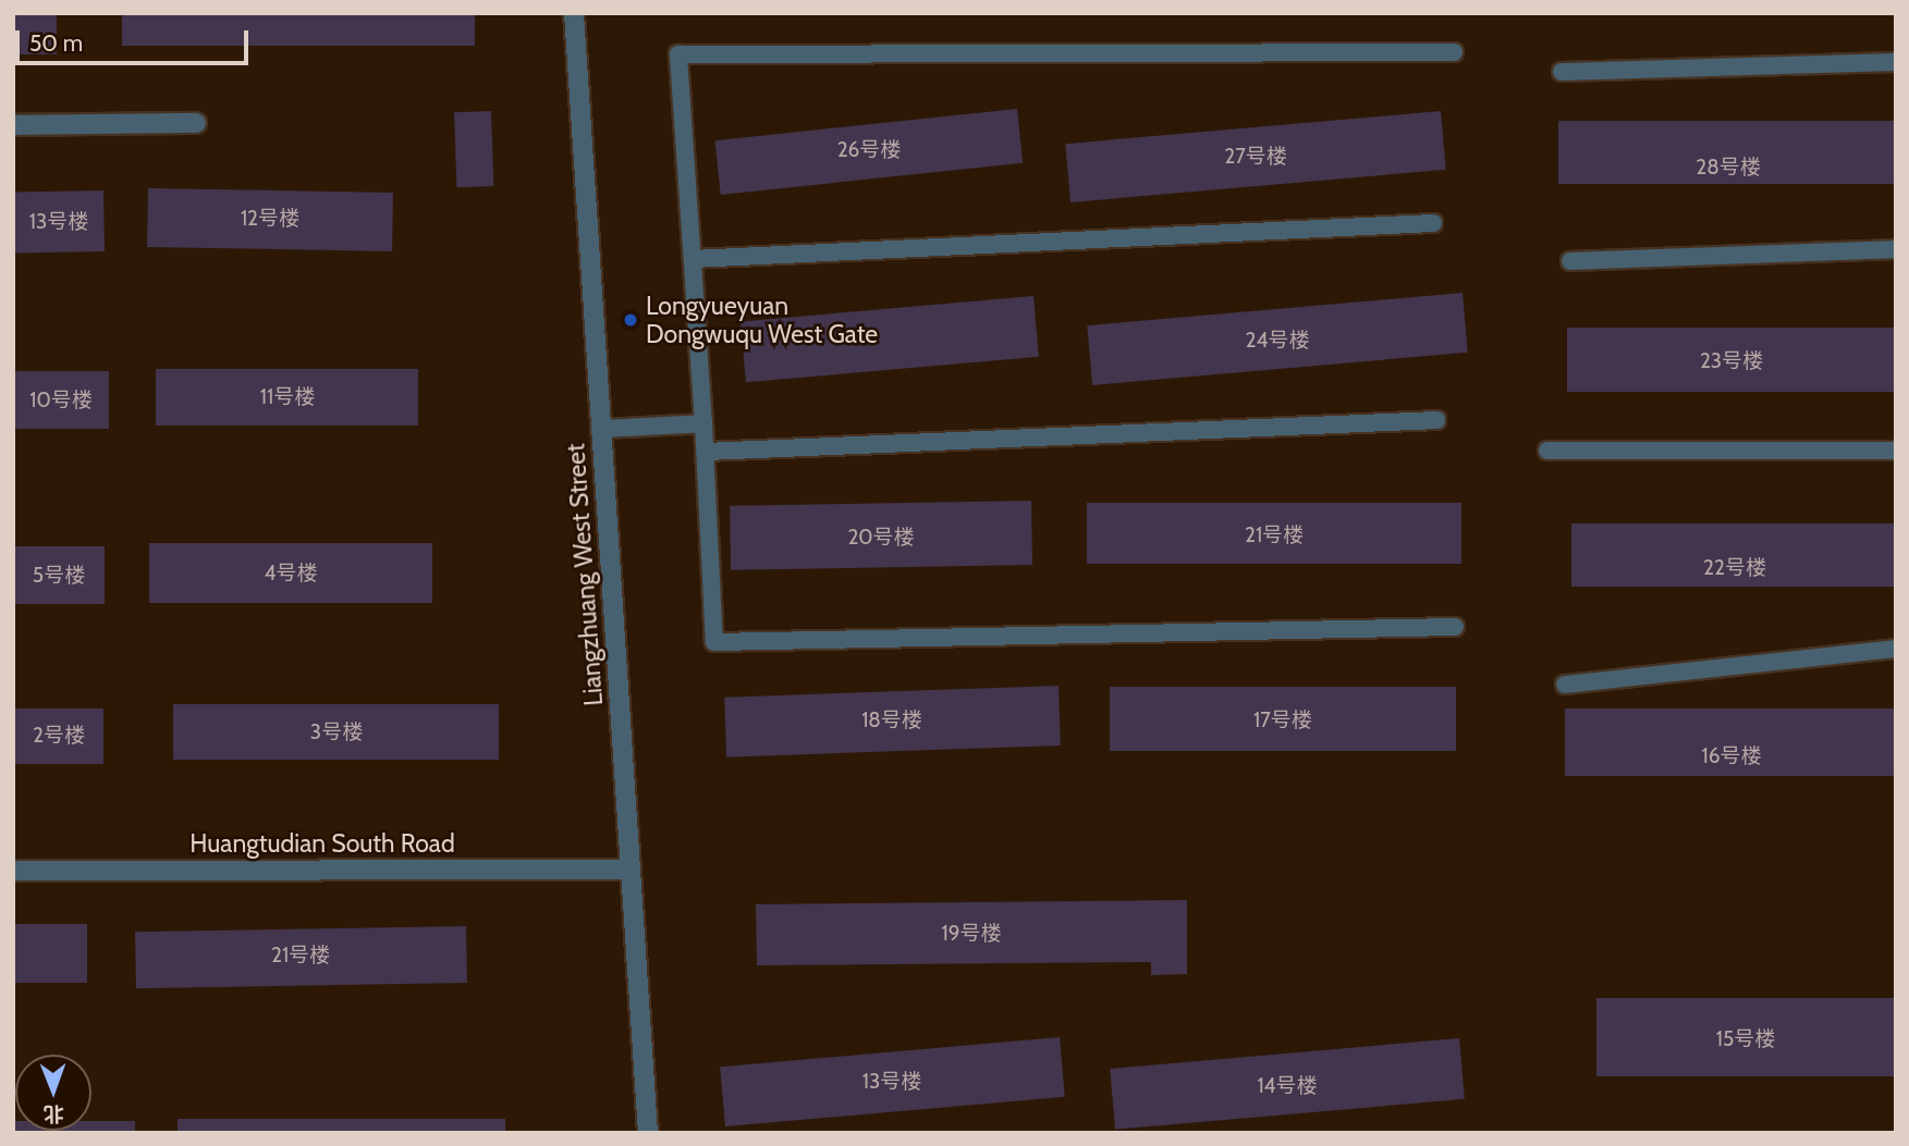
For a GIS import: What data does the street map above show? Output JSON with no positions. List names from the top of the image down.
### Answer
{
  "streets": {
    "street": ["Liangzhuang West Street", "Huangtudian South Road"]
  },
  "crossings": [
    ["Liangzhuang West Street", "Huangtudian South Road"]
  ],
  "places": ["Longyueyuan Dongwuqu West Gate"],
  "house_numbers": [
    "26号楼",
    "27号楼",
    "28号楼",
    "12号楼",
    "13号楼",
    "24号楼",
    "23号楼",
    "11号楼",
    "10号楼",
    "21号楼",
    "20号楼",
    "22号楼",
    "4号楼",
    "5号楼",
    "18号楼",
    "17号楼",
    "3号楼",
    "2号楼",
    "16号楼",
    "19号楼",
    "21号楼",
    "15号楼",
    "13号楼",
    "14号楼"
  ],
  "scale_bar": "50 m",
  "north": "bottom"
}
